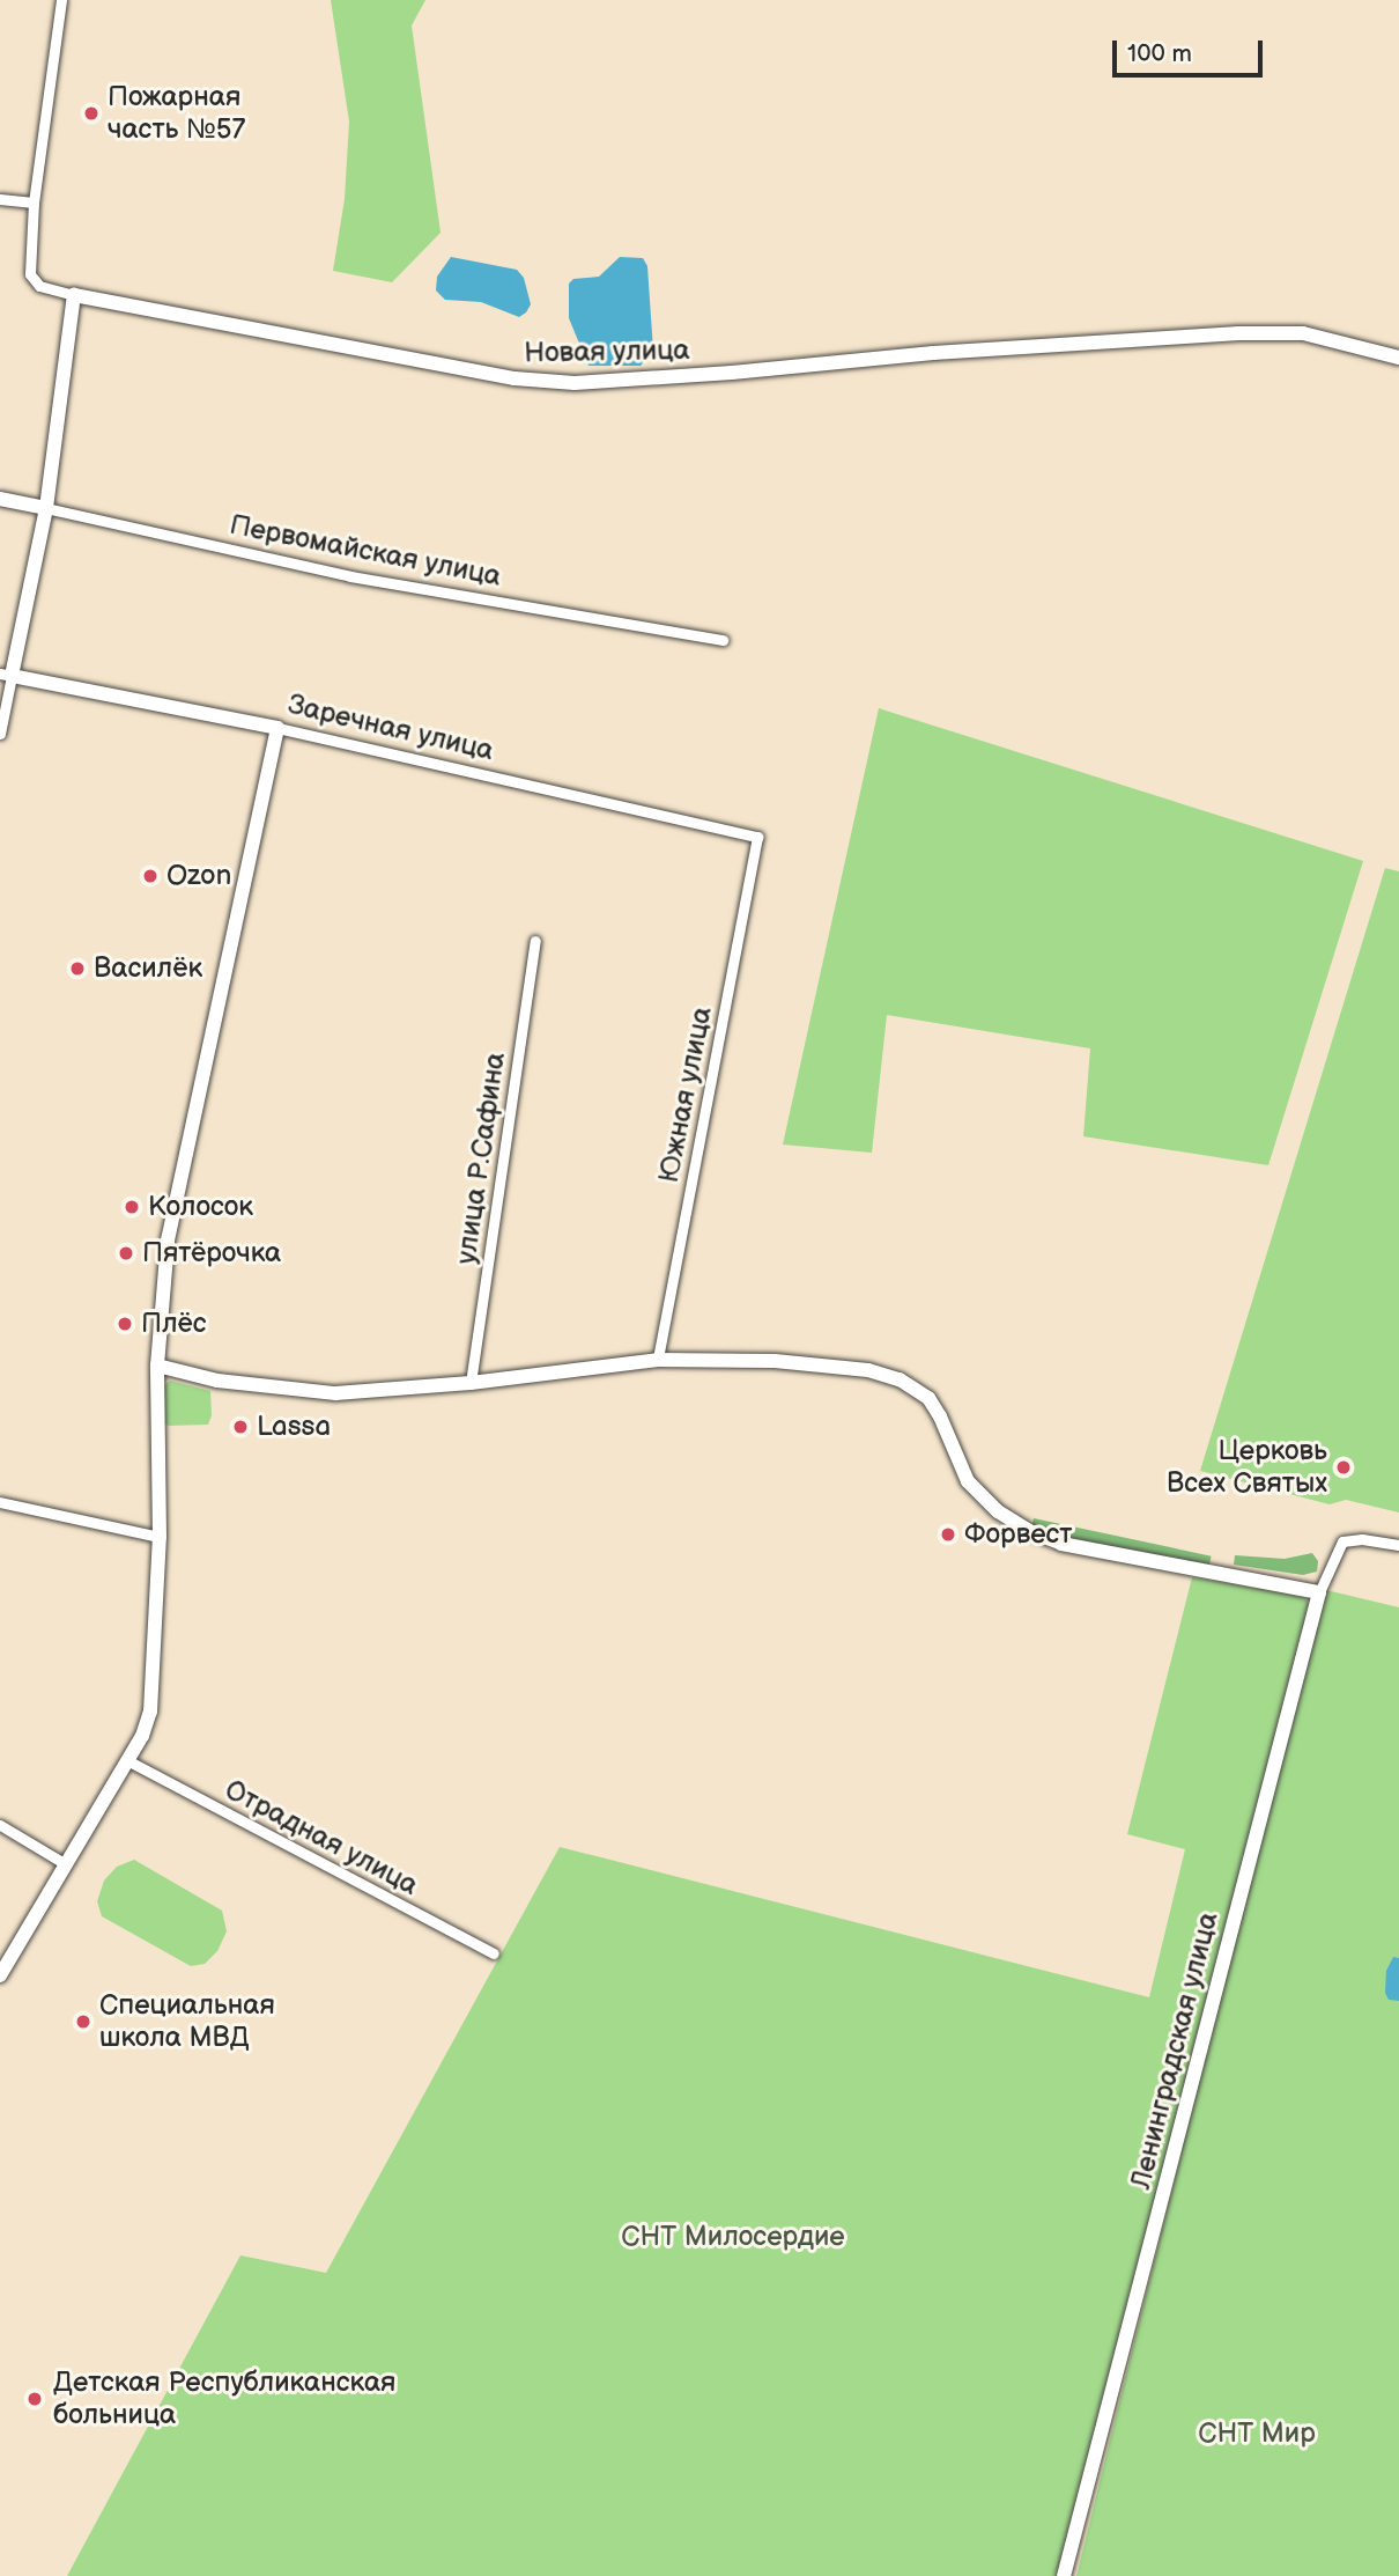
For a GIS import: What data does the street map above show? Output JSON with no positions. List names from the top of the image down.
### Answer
{
  "streets": {
    "street": [
      "Новая улица",
      "Первомайская улица",
      "Заречная улица",
      "Южная улица",
      "улица Р.Сафина",
      "Отрадная улица",
      "Ленинградская улица"
    ]
  },
  "crossings": [
    ["Заречная улица", "Южная улица"]
  ],
  "parks": ["СНТ Милосердие", "СНТ Мир"],
  "places": [
    "Пожарная часть №57",
    "Ozon",
    "Василёк",
    "Колосок",
    "Пятёрочка",
    "Плёс",
    "Lassa",
    "Церковь Всех Святых",
    "Форвест",
    "Специальная школа МВД",
    "Детская Республиканская больница"
  ],
  "scale_bar": "100 m"
}
